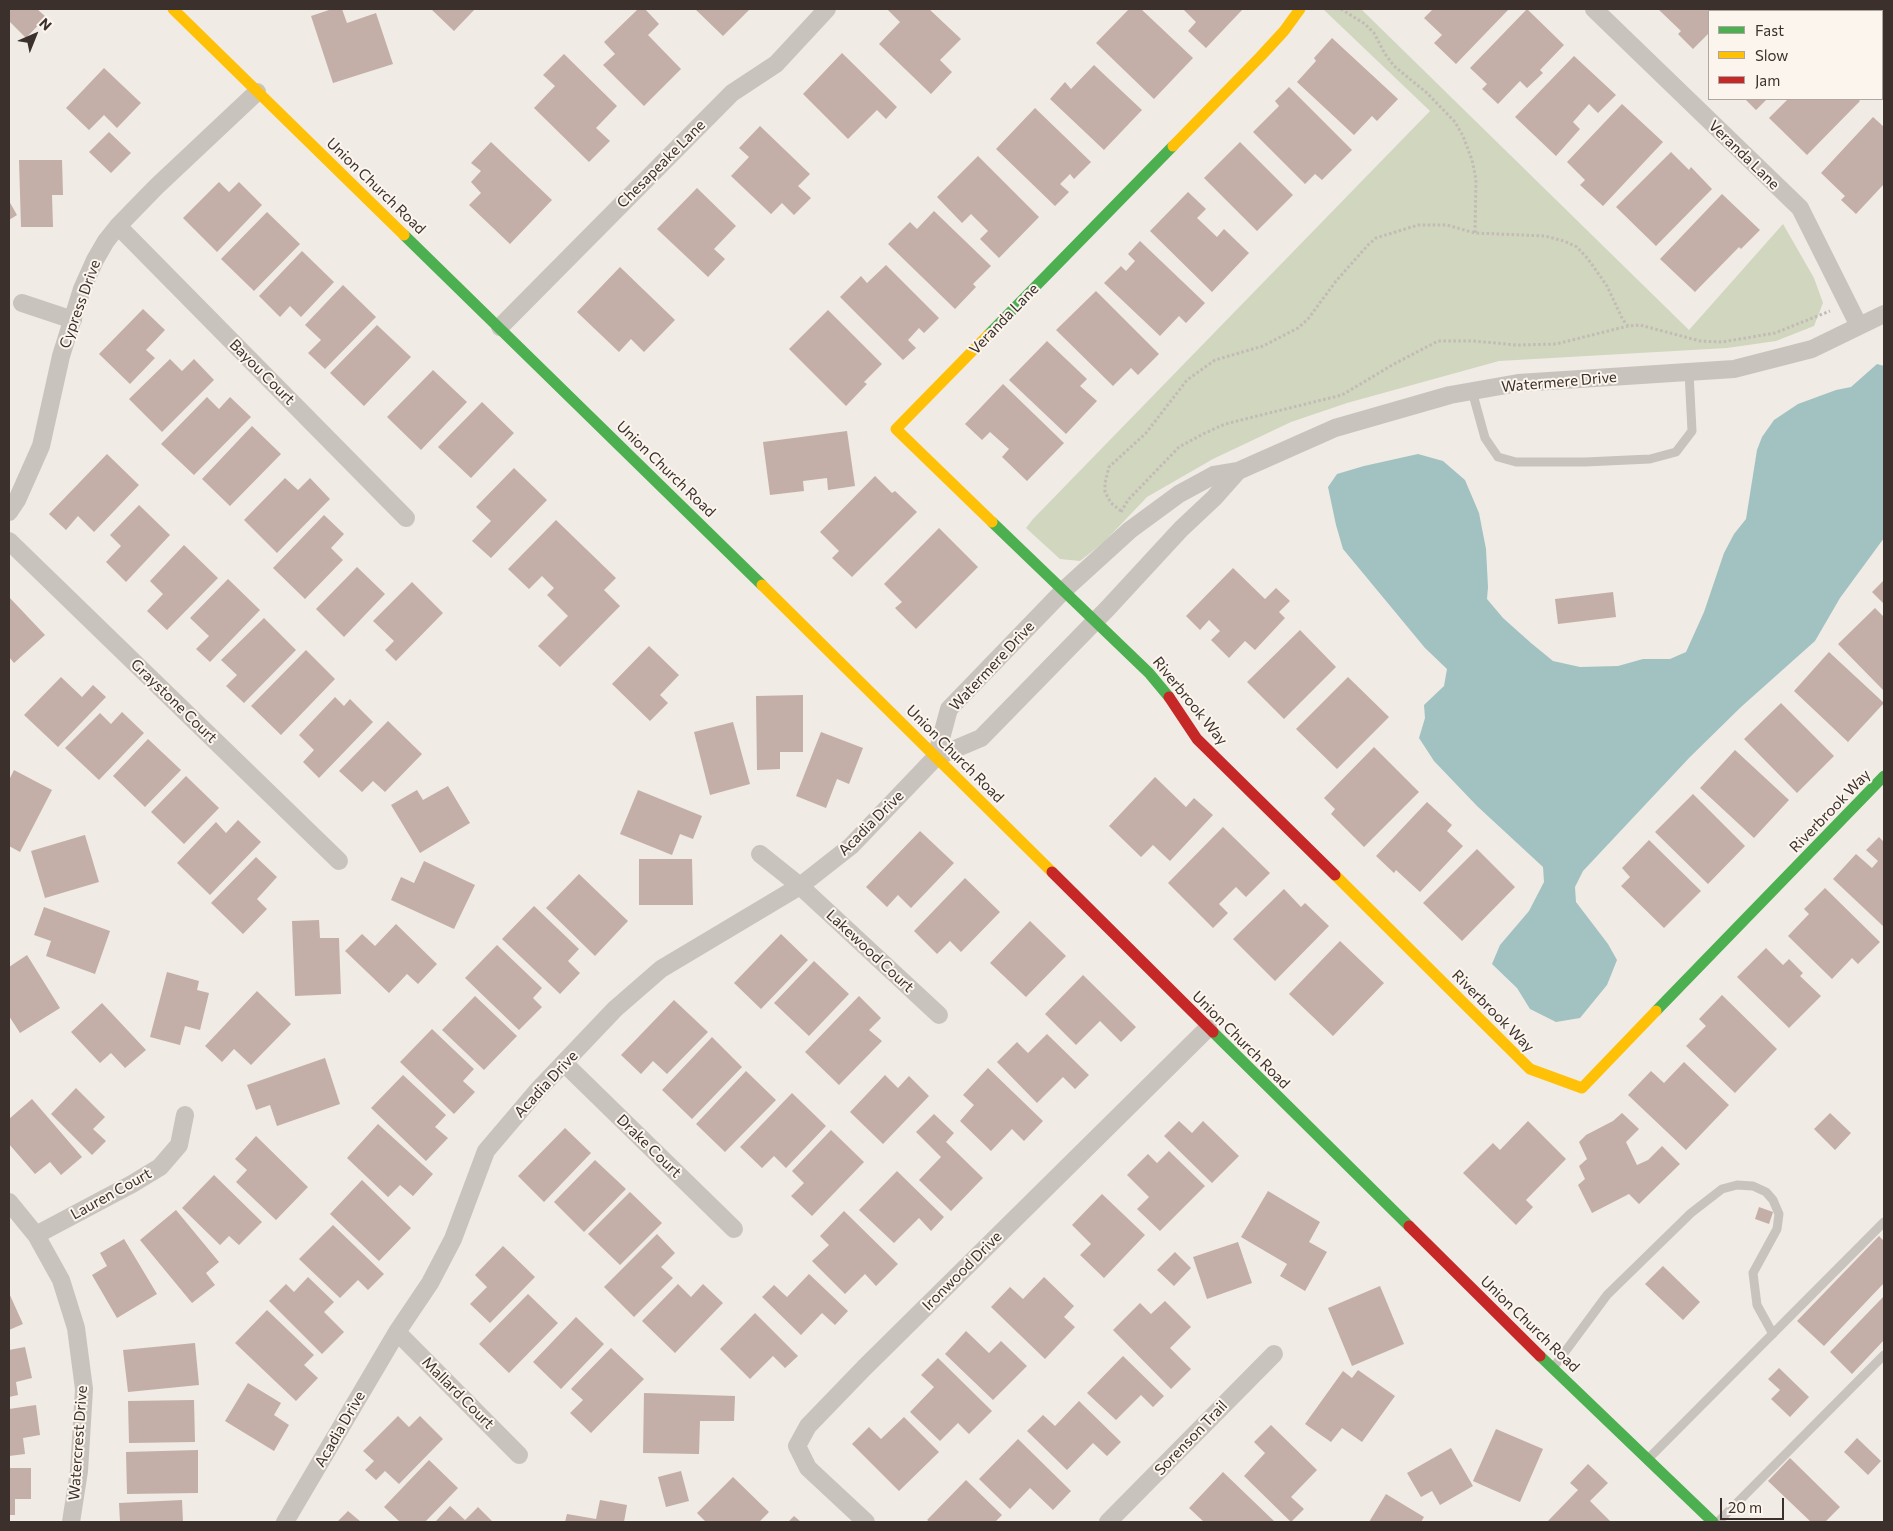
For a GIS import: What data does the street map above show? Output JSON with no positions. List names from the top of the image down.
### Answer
{
  "streets": {
    "street": [
      "Veranda Lane",
      "Chesapeake Lane",
      "Union Church Road",
      "Cypress Drive",
      "Bayou Court",
      "Watermere Drive",
      "Graystone Court",
      "Riverbrook Way",
      "Acadia Drive",
      "Lakewood Court",
      "Drake Court",
      "Lauren Court",
      "Ironwood Drive",
      "Mallard Court",
      "Sorenson Trail",
      "Watercrest Drive"
    ]
  },
  "crossings": [
    ["Veranda Lane", "Watermere Drive"],
    ["Veranda Lane", "Riverbrook Way"],
    ["Chesapeake Lane", "Union Church Road"],
    ["Union Church Road", "Cypress Drive"],
    ["Union Church Road", "Watermere Drive"],
    ["Union Church Road", "Acadia Drive"],
    ["Union Church Road", "Ironwood Drive"],
    ["Cypress Drive", "Bayou Court"],
    ["Watermere Drive", "Riverbrook Way"],
    ["Watermere Drive", "Acadia Drive"],
    ["Acadia Drive", "Lakewood Court"],
    ["Acadia Drive", "Drake Court"],
    ["Acadia Drive", "Mallard Court"],
    ["Lauren Court", "Watercrest Drive"]
  ],
  "legend": ["Fast", "Slow", "Jam"],
  "scale_bar": "20 m",
  "north": "top right"
}
